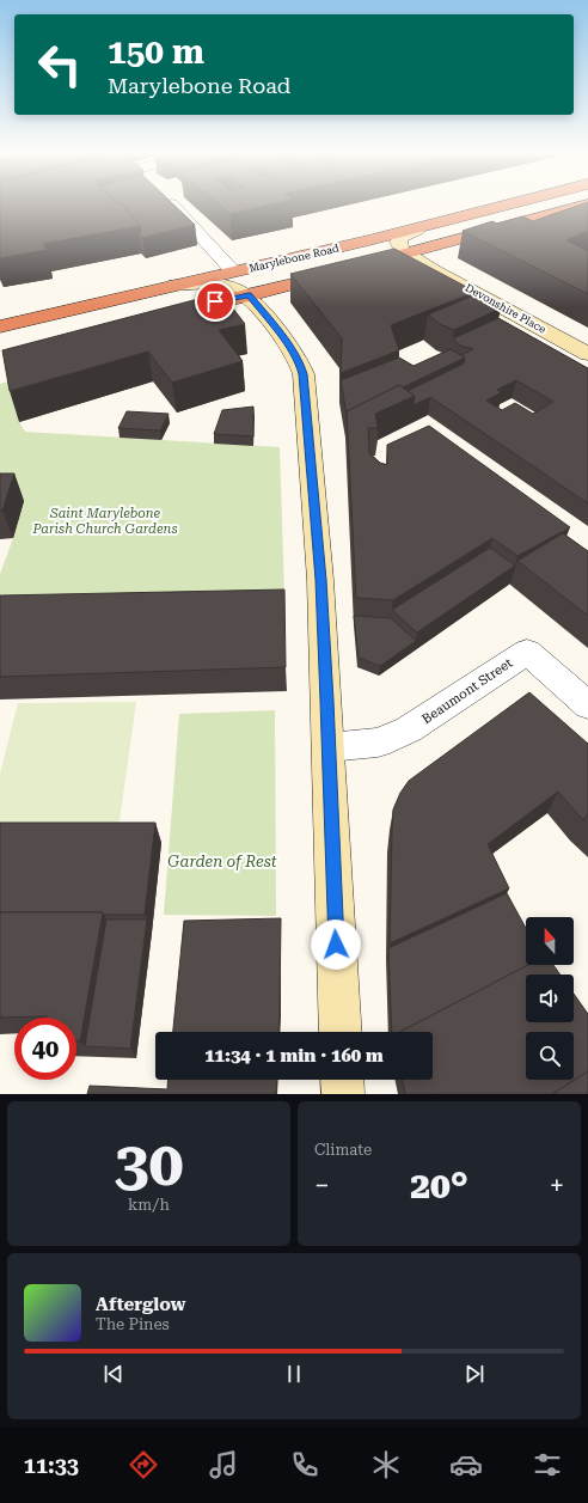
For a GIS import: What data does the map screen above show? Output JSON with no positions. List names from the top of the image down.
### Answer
{
  "streets": {
    "highway": ["Marylebone Road"],
    "street": ["Devonshire Place", "Beaumont Street"]
  },
  "crossings": [
    ["Marylebone Road", "Devonshire Place"]
  ],
  "parks": ["Saint Marylebone Parish Church Gardens", "Garden of Rest"],
  "north": "top",
  "page": {
    "turn": ["150 m", "Marylebone Road"],
    "limit": "40",
    "trip": "11:34 · 1 min · 160 m",
    "tile": [
      ["30", "km/h"],
      "Climate"
    ],
    "heat": ["−", "20°", "+"],
    "song": ["Afterglow", "The Pines"],
    "tabs": "11:33"
  }
}
